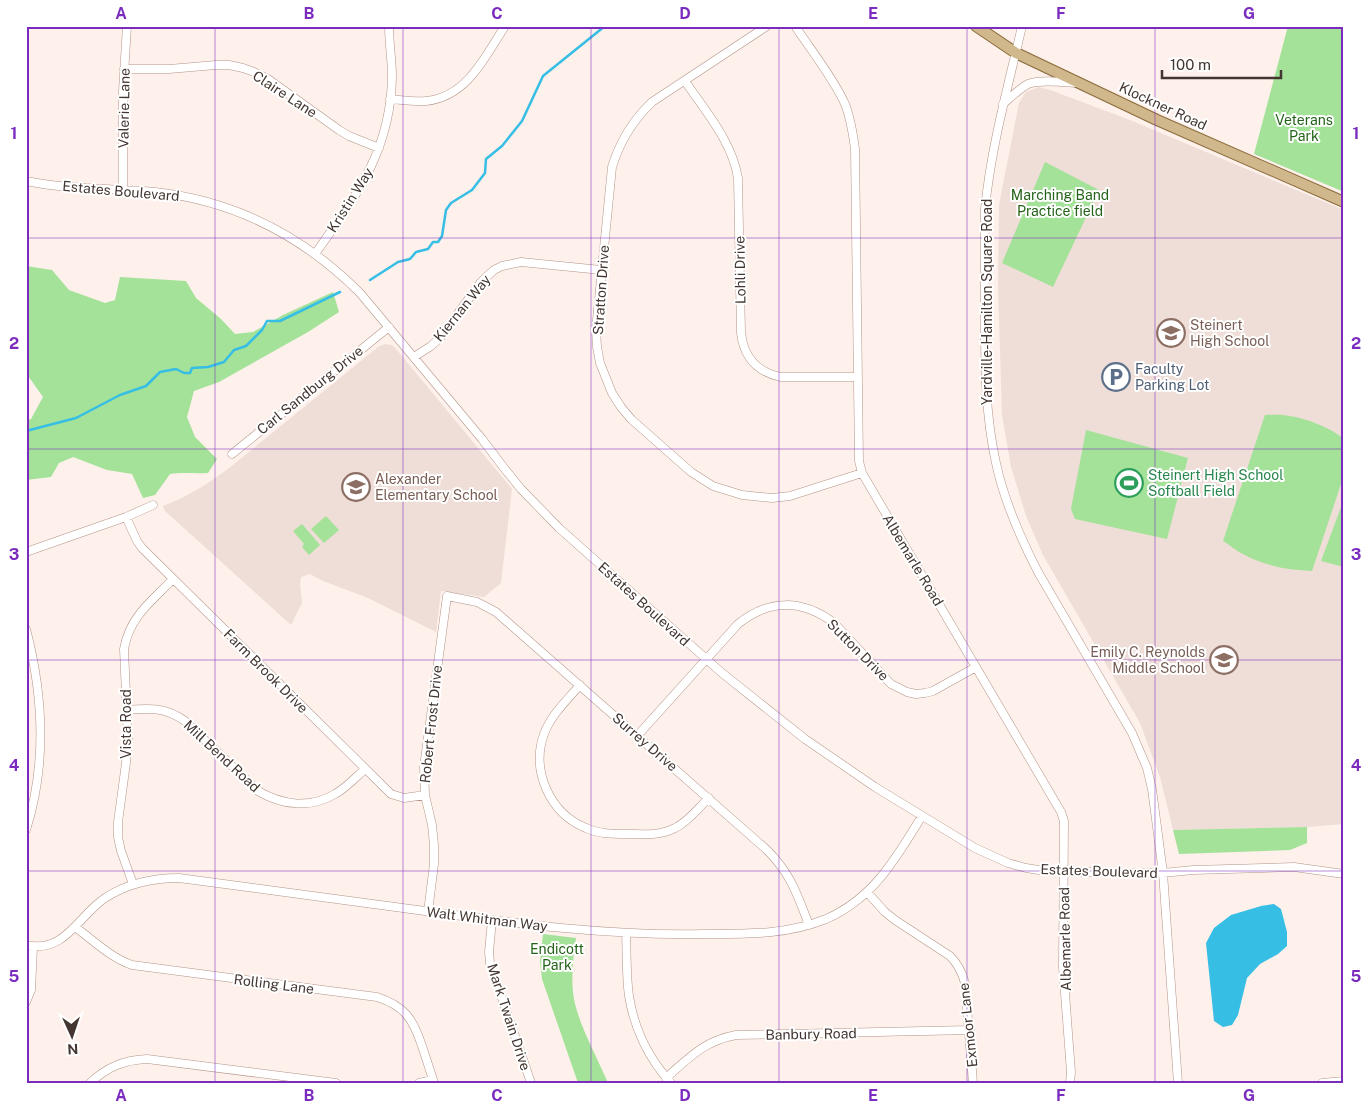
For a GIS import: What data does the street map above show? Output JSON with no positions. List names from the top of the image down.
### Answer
{
  "streets": {
    "main road": ["Klockner Road"],
    "street": [
      "Claire Lane",
      "Valerie Lane",
      "Estates Boulevard",
      "Kristin Way",
      "Lohli Drive",
      "Stratton Drive",
      "Yardville-Hamilton Square Road",
      "Kiernan Way",
      "Carl Sandburg Drive",
      "Albemarle Road",
      "Sutton Drive",
      "Farm Brook Drive",
      "Vista Road",
      "Robert Frost Drive",
      "Surrey Drive",
      "Mill Bend Road",
      "Walt Whitman Way",
      "Rolling Lane",
      "Mark Twain Drive",
      "Exmoor Lane",
      "Banbury Road"
    ]
  },
  "crossings": [
    ["Claire Lane", "Valerie Lane"],
    ["Claire Lane", "Kristin Way"],
    ["Klockner Road", "Yardville-Hamilton Square Road"],
    ["Valerie Lane", "Estates Boulevard"],
    ["Estates Boulevard", "Kristin Way"],
    ["Estates Boulevard", "Yardville-Hamilton Square Road"],
    ["Estates Boulevard", "Kiernan Way"],
    ["Estates Boulevard", "Carl Sandburg Drive"],
    ["Estates Boulevard", "Albemarle Road"],
    ["Estates Boulevard", "Sutton Drive"],
    ["Estates Boulevard", "Walt Whitman Way"],
    ["Lohli Drive", "Stratton Drive"],
    ["Lohli Drive", "Albemarle Road"],
    ["Stratton Drive", "Kiernan Way"],
    ["Stratton Drive", "Albemarle Road"],
    ["Albemarle Road", "Sutton Drive"],
    ["Sutton Drive", "Surrey Drive"],
    ["Farm Brook Drive", "Vista Road"],
    ["Farm Brook Drive", "Robert Frost Drive"],
    ["Farm Brook Drive", "Mill Bend Road"],
    ["Vista Road", "Mill Bend Road"],
    ["Vista Road", "Walt Whitman Way"],
    ["Robert Frost Drive", "Surrey Drive"],
    ["Robert Frost Drive", "Walt Whitman Way"],
    ["Surrey Drive", "Walt Whitman Way"],
    ["Walt Whitman Way", "Rolling Lane"],
    ["Walt Whitman Way", "Mark Twain Drive"],
    ["Walt Whitman Way", "Exmoor Lane"],
    ["Exmoor Lane", "Banbury Road"]
  ],
  "parks": ["Veterans Park", "Marching Band Practice field", "Endicott Park"],
  "places": {
    "school or university": ["Steinert High School", "Alexander Elementary School", "Emily C. Reynolds Middle School"],
    "parking": ["Faculty Parking Lot"],
    "sports": ["Steinert High School Softball Field"]
  },
  "scale_bar": "100 m",
  "north": "bottom",
  "grid": {
    "columns": [
      "A",
      "B",
      "C",
      "D",
      "E",
      "F",
      "G"
    ],
    "rows": [
      "1",
      "2",
      "3",
      "4",
      "5"
    ]
  }
}
